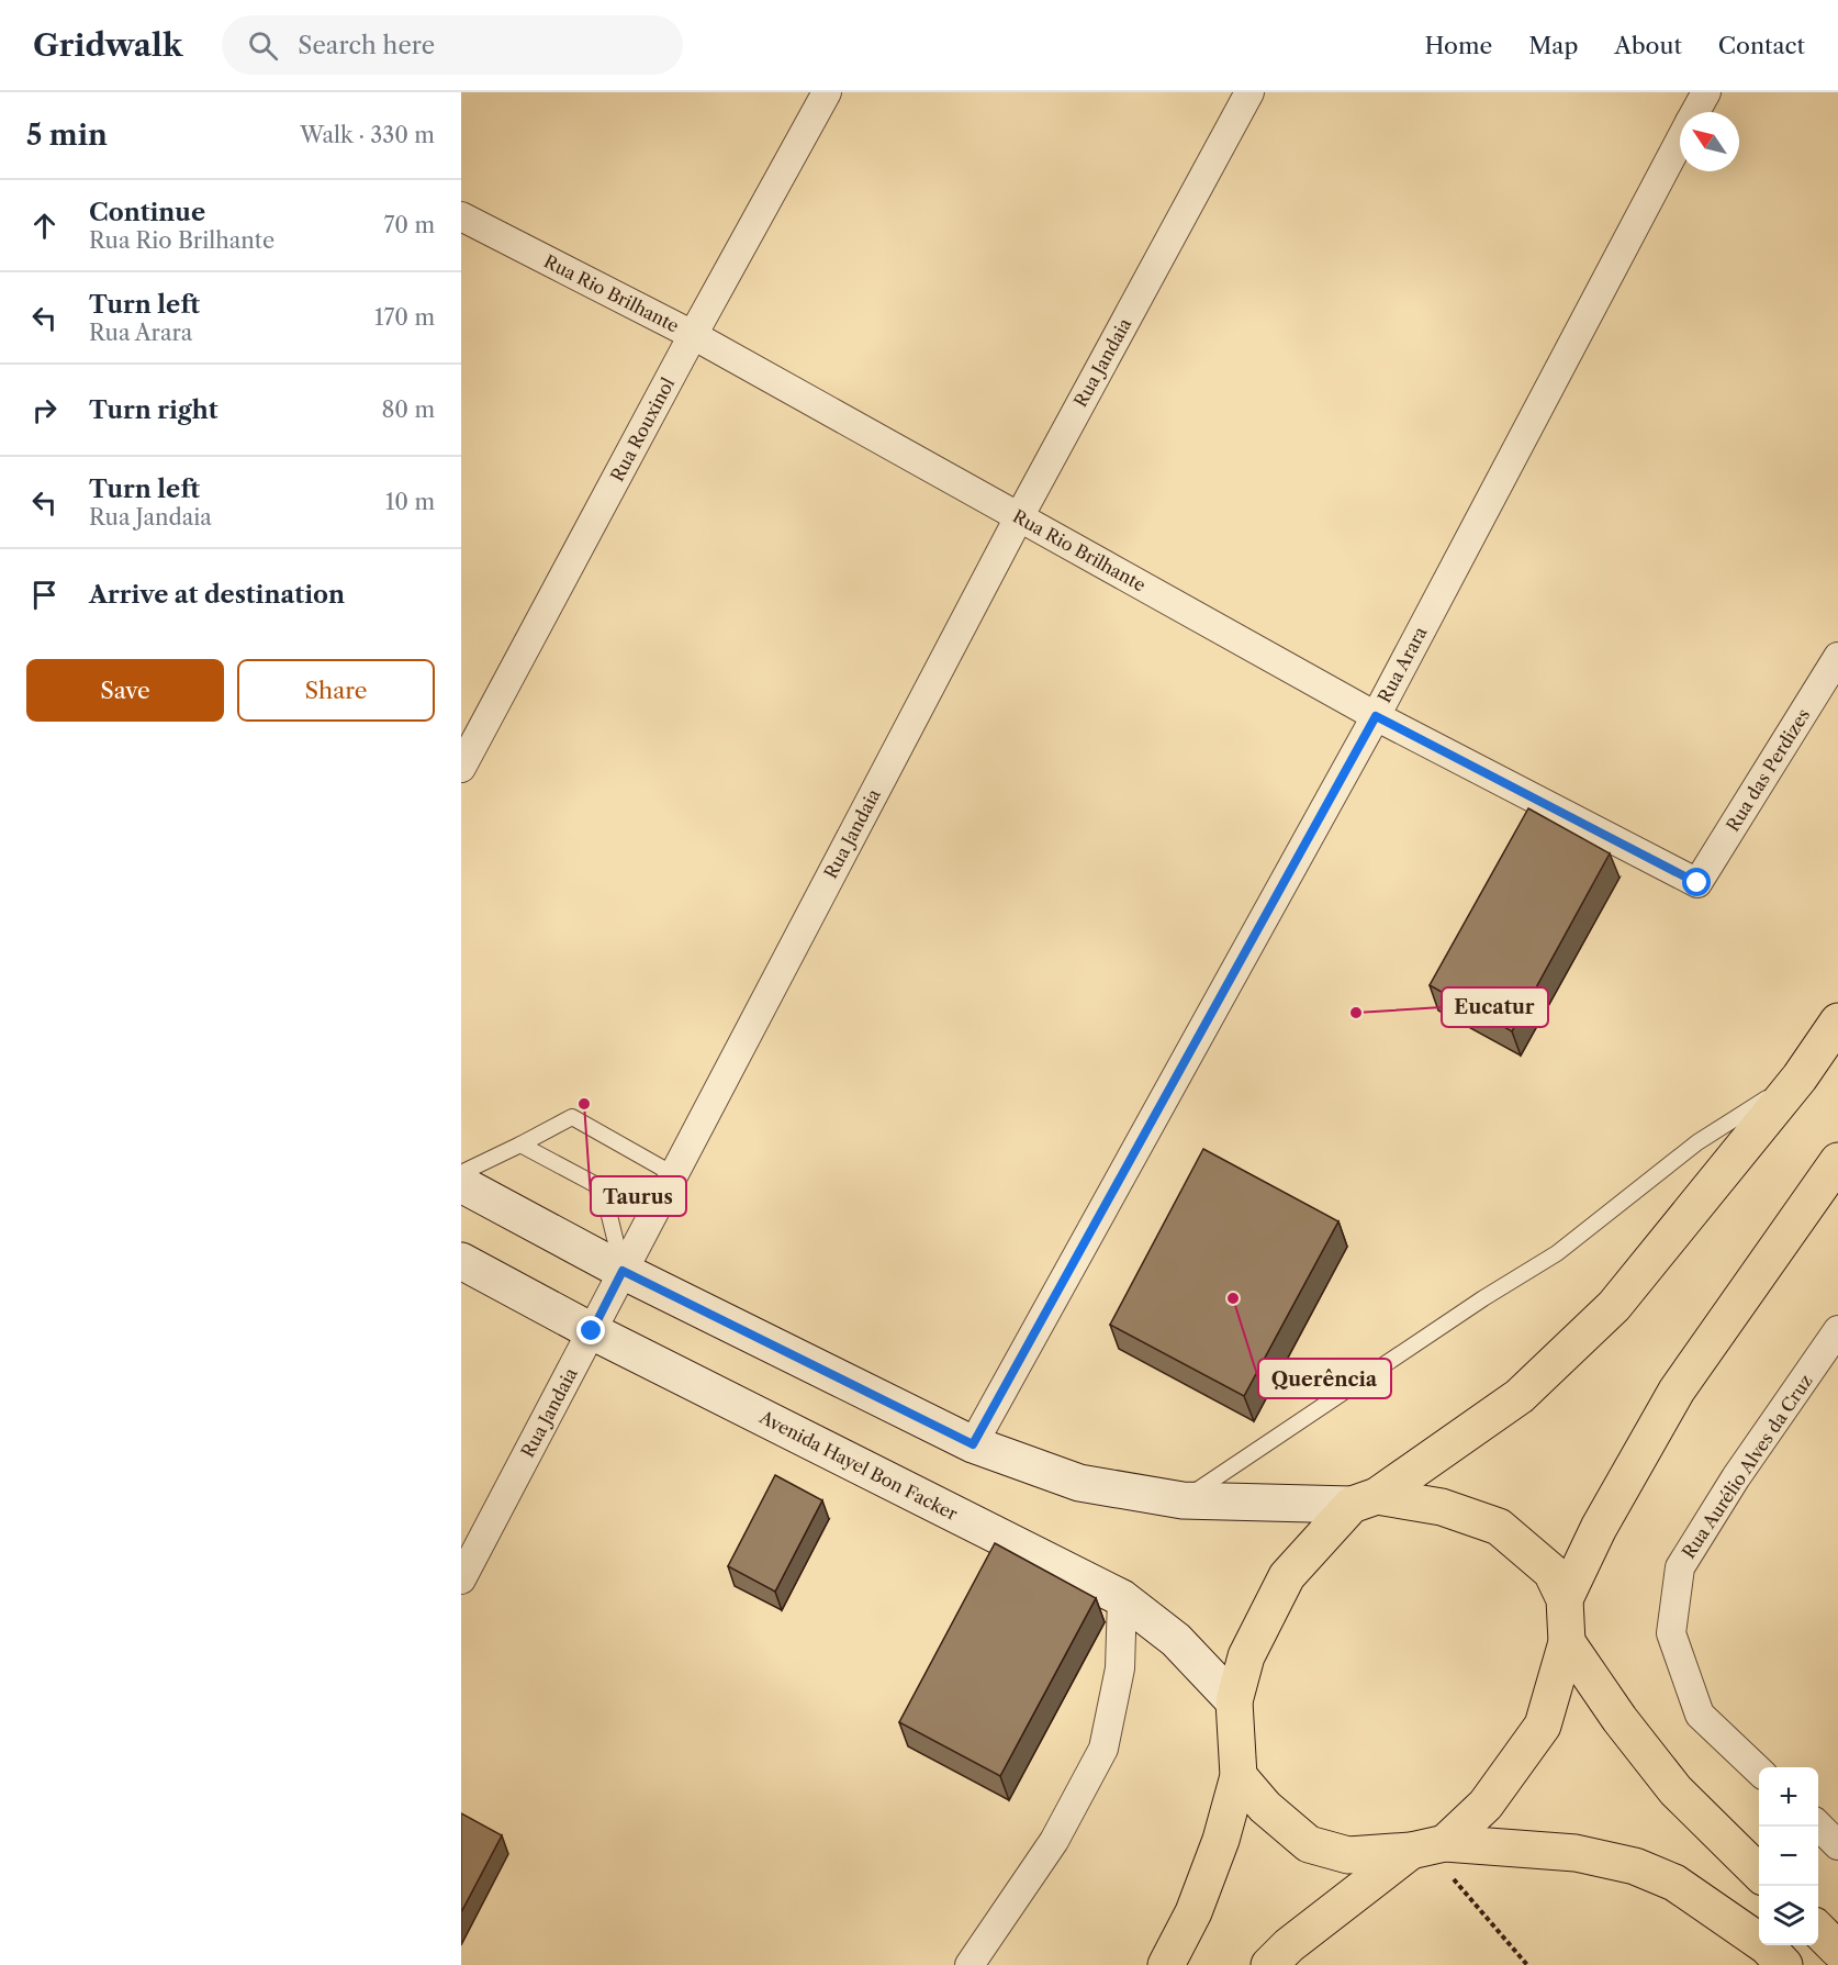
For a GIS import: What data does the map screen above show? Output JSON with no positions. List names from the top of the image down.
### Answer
{
  "streets": {
    "main road": ["Avenida Hayel Bon Facker"],
    "street": [
      "Rua Rio Brilhante",
      "Rua Jandaia",
      "Rua Rouxinol",
      "Rua Arara",
      "Rua das Perdizes",
      "Rua Aurélio Alves da Cruz"
    ]
  },
  "crossings": [
    ["Rua Rio Brilhante", "Rua Jandaia"],
    ["Rua Rio Brilhante", "Rua Rouxinol"],
    ["Rua Rio Brilhante", "Rua Arara"],
    ["Rua Rio Brilhante", "Rua das Perdizes"],
    ["Rua Jandaia", "Avenida Hayel Bon Facker"]
  ],
  "places": ["Eucatur", "Taurus", "Querência"],
  "north": "top left",
  "page": {
    "header": "Gridwalk",
    "search": "Search here",
    "nav": [
      "Home",
      "Map",
      "About",
      "Contact"
    ],
    "heading": ["5 min", "Walk · 330 m"],
    "list": [
      ["Continue", "Rua Rio Brilhante", "70 m"],
      ["Turn left", "Rua Arara", "170 m"],
      ["Turn right", "80 m"],
      ["Turn left", "Rua Jandaia", "10 m"],
      "Arrive at destination"
    ],
    "buttons": ["Save", "Share"],
    "map_buttons": ["+", "−"]
  }
}
